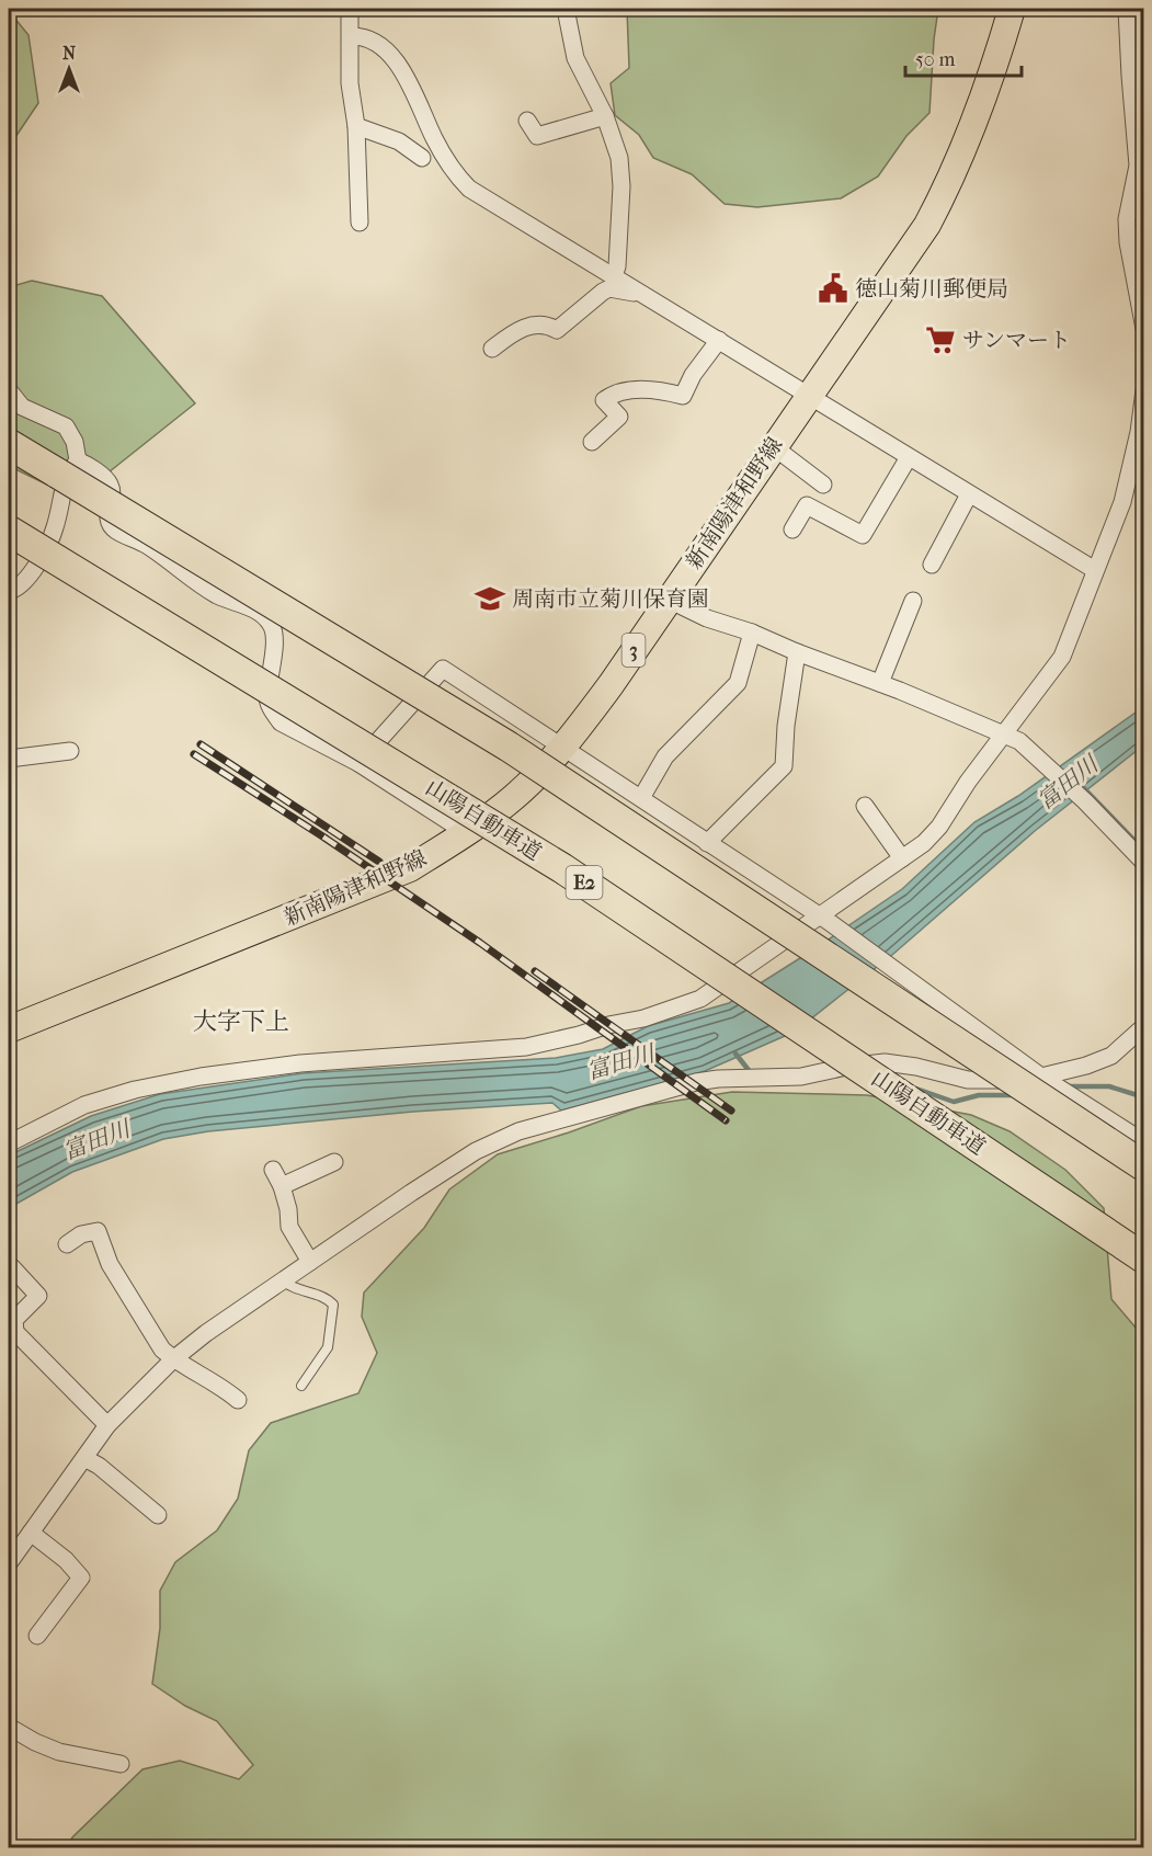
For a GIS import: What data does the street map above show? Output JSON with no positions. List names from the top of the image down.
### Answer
{
  "streets": {
    "highway": ["山陽自動車道", "E2"],
    "main road": ["新南陽津和野線", "3"]
  },
  "districts": ["大字下上"],
  "water": ["富田川"],
  "places": {
    "public building": ["徳山菊川郵便局"],
    "supermarket": ["サンマート"],
    "school or university": ["周南市立菊川保育園"]
  },
  "scale_bar": "50 m",
  "north": "top"
}
